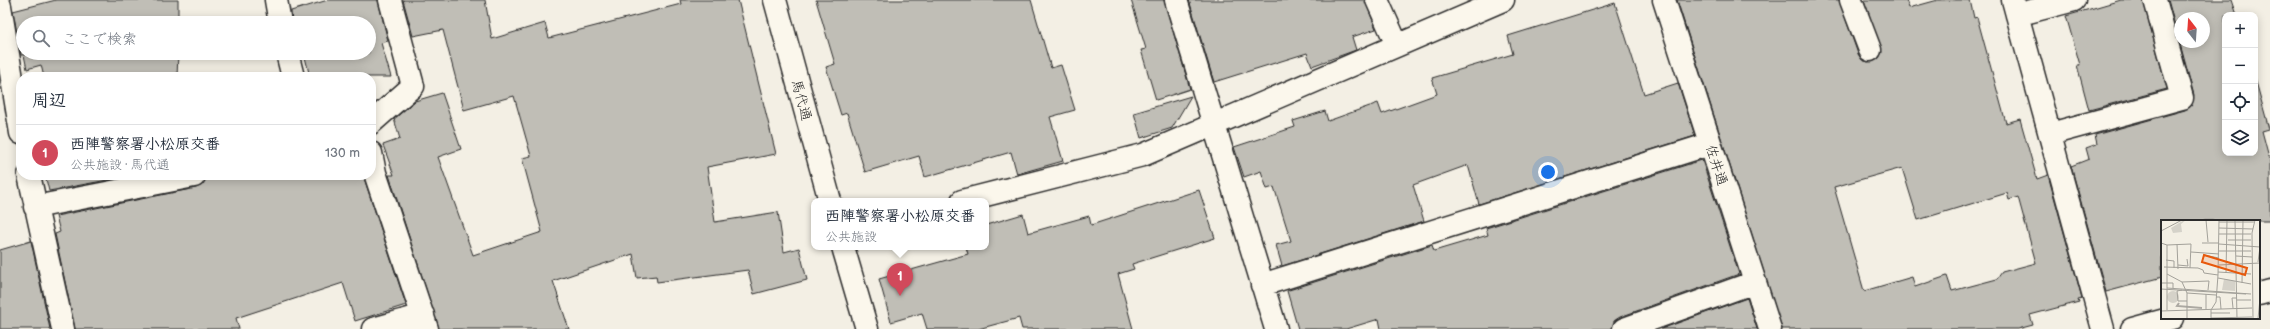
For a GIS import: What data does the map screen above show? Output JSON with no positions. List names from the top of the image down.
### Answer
{
  "streets": {
    "street": ["馬代通", "佐井通"]
  },
  "north": "top",
  "page": {
    "map_buttons": ["+", "−"],
    "search": "ここで検索",
    "heading": "周辺",
    "list": [
      {
        "mark": "1",
        "name": "西陣警察署小松原交番",
        "note": "公共施設 · 馬代通",
        "value": "130 m"
      }
    ],
    "popup": ["西陣警察署小松原交番", "公共施設"],
    "pins": "1"
  }
}
